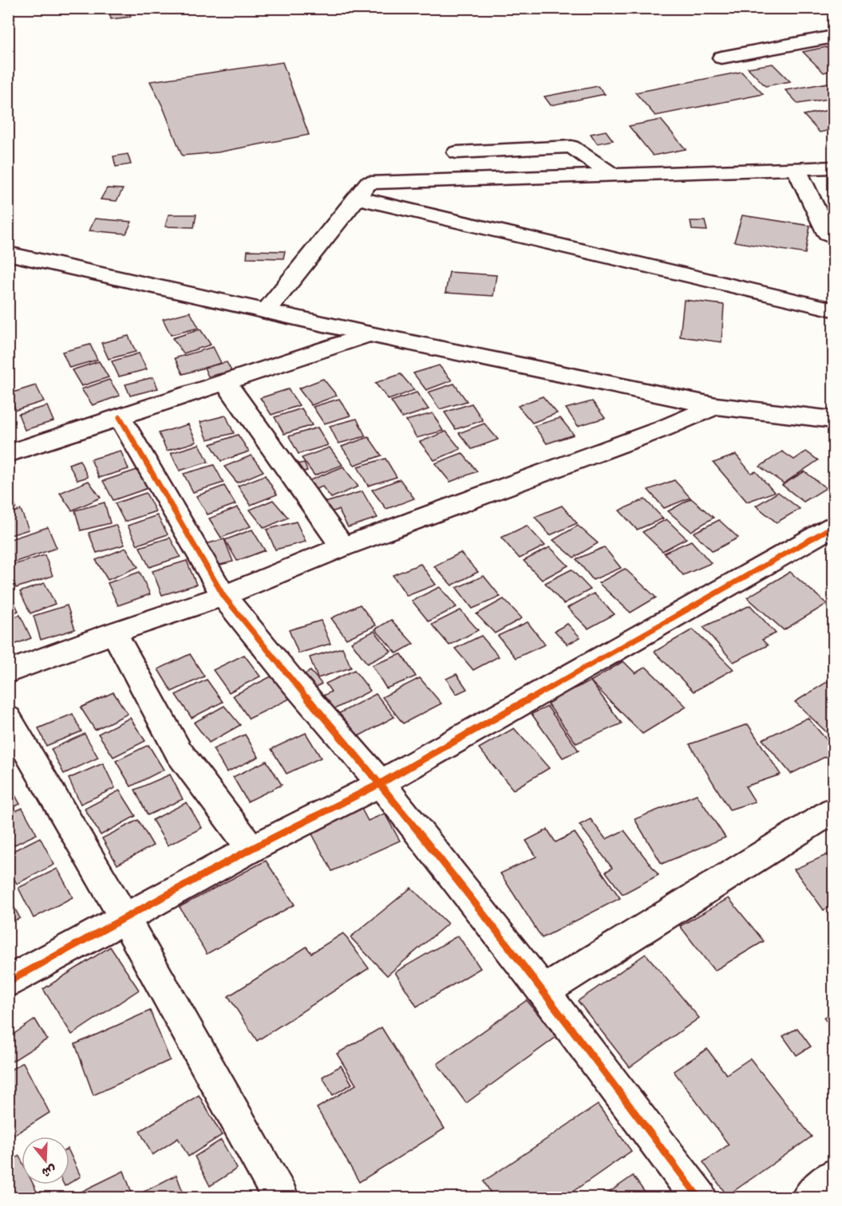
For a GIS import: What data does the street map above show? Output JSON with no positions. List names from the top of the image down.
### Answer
{
  "north": "bottom"
}
